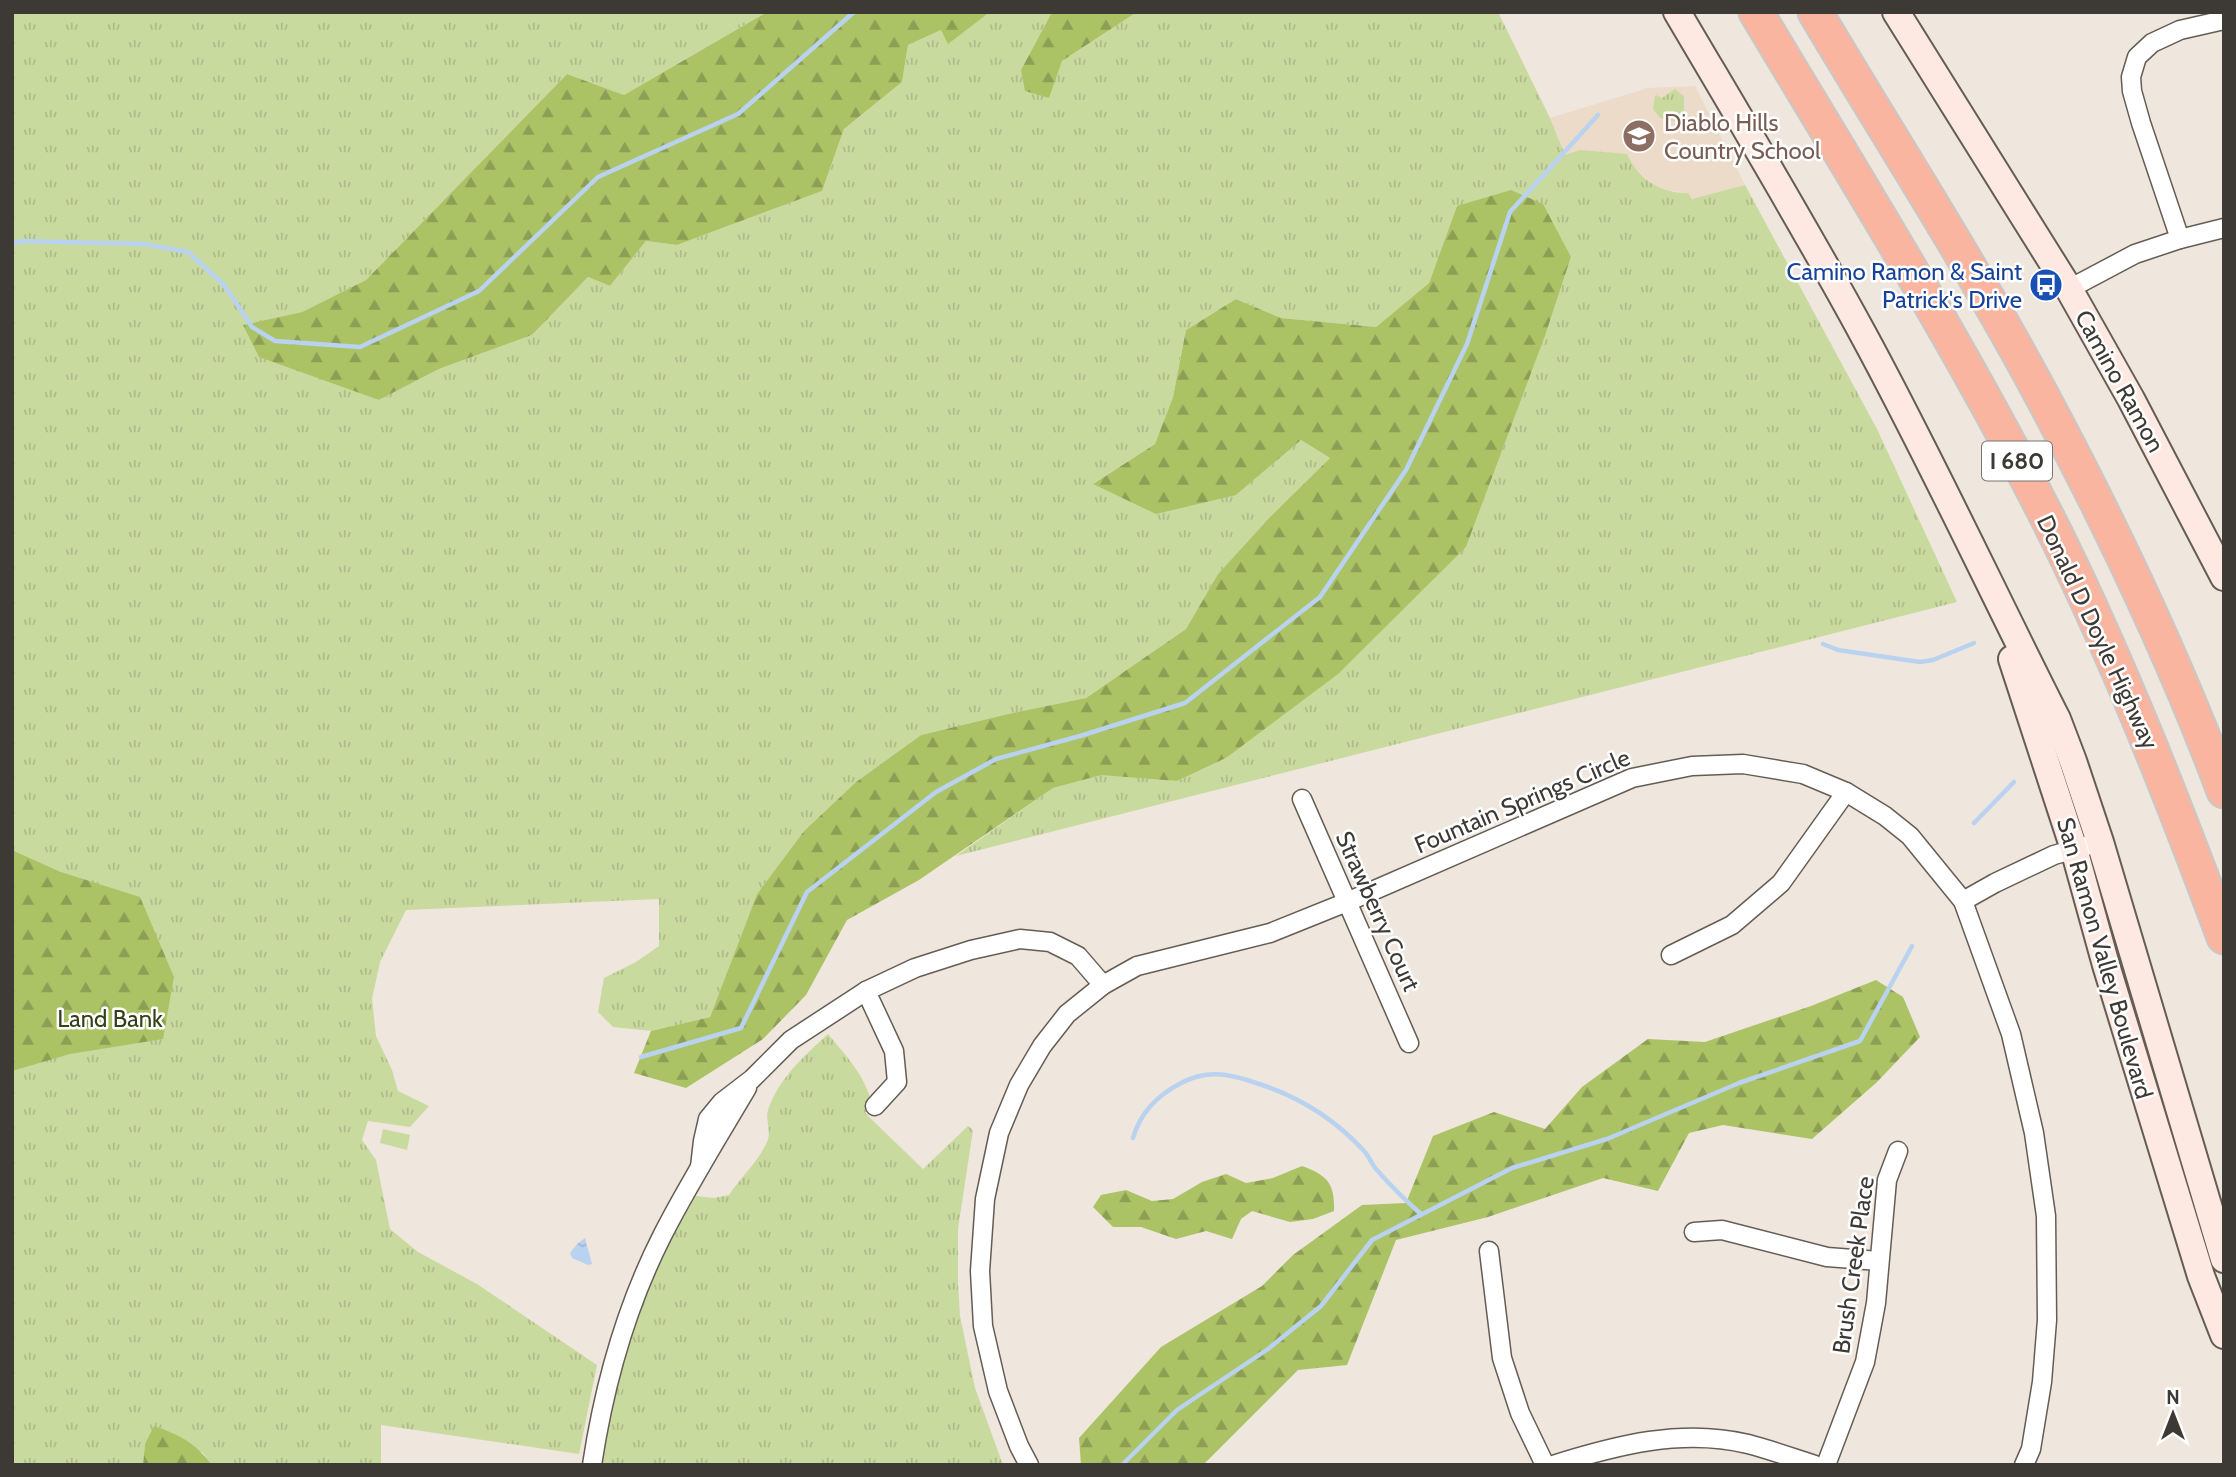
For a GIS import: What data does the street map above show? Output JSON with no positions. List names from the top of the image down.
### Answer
{
  "streets": {
    "highway": ["I 680", "Donald D Doyle Highway"],
    "main road": ["Camino Ramon", "San Ramon Valley Boulevard"],
    "street": ["Fountain Springs Circle", "Strawberry Court", "Brush Creek Place"]
  },
  "crossings": [
    ["Fountain Springs Circle", "Strawberry Court"]
  ],
  "parks": ["Land Bank"],
  "places": {
    "school or university": ["Diablo Hills Country School"],
    "bus stop": ["Camino Ramon & Saint Patrick's Drive"]
  },
  "north": "top"
}
